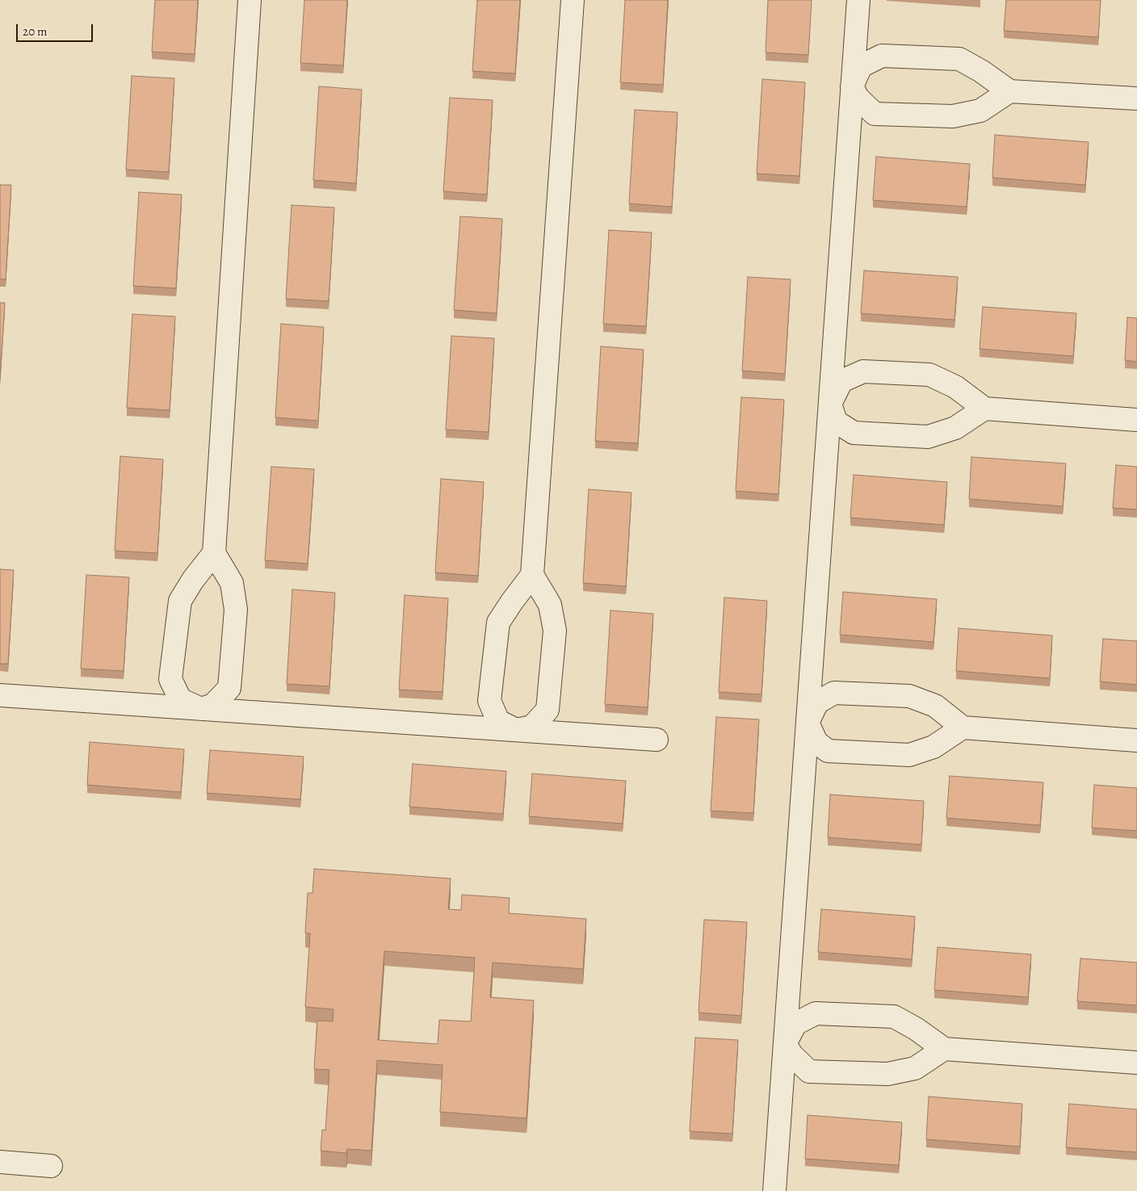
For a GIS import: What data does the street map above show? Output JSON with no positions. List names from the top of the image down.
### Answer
{
  "scale_bar": "20 m"
}
